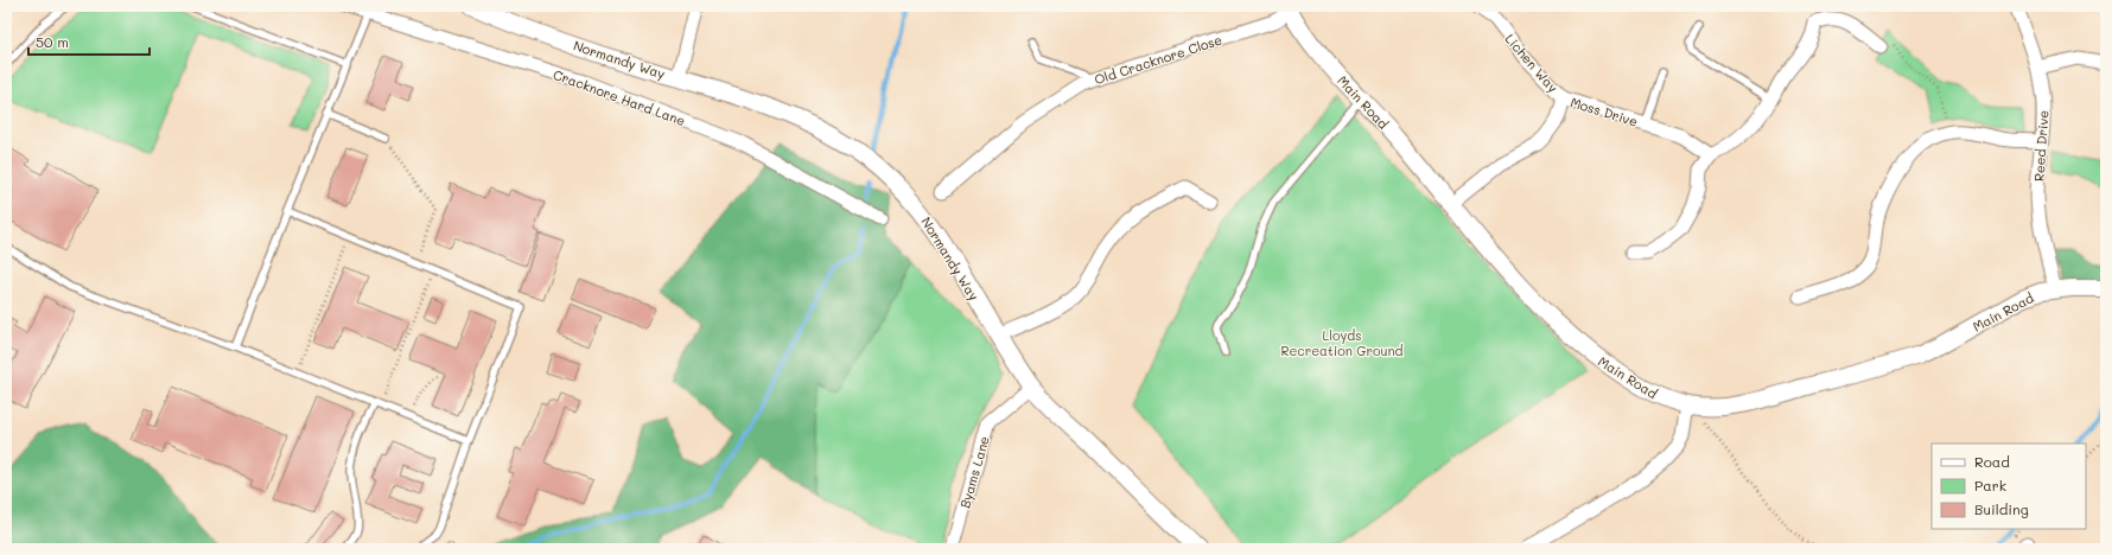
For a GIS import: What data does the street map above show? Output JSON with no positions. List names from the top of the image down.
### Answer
{
  "streets": {
    "street": [
      "Normandy Way",
      "Old Cracknore Close",
      "Lichen Way",
      "Cracknore Hard Lane",
      "Main Road",
      "Moss Drive",
      "Reed Drive",
      "Byams Lane"
    ]
  },
  "crossings": [
    ["Normandy Way", "Byams Lane"],
    ["Old Cracknore Close", "Main Road"],
    ["Lichen Way", "Moss Drive"],
    ["Main Road", "Moss Drive"],
    ["Main Road", "Reed Drive"]
  ],
  "parks": ["Lloyds Recreation Ground"],
  "legend": ["Road", "Park", "Building"],
  "scale_bar": "50 m"
}
